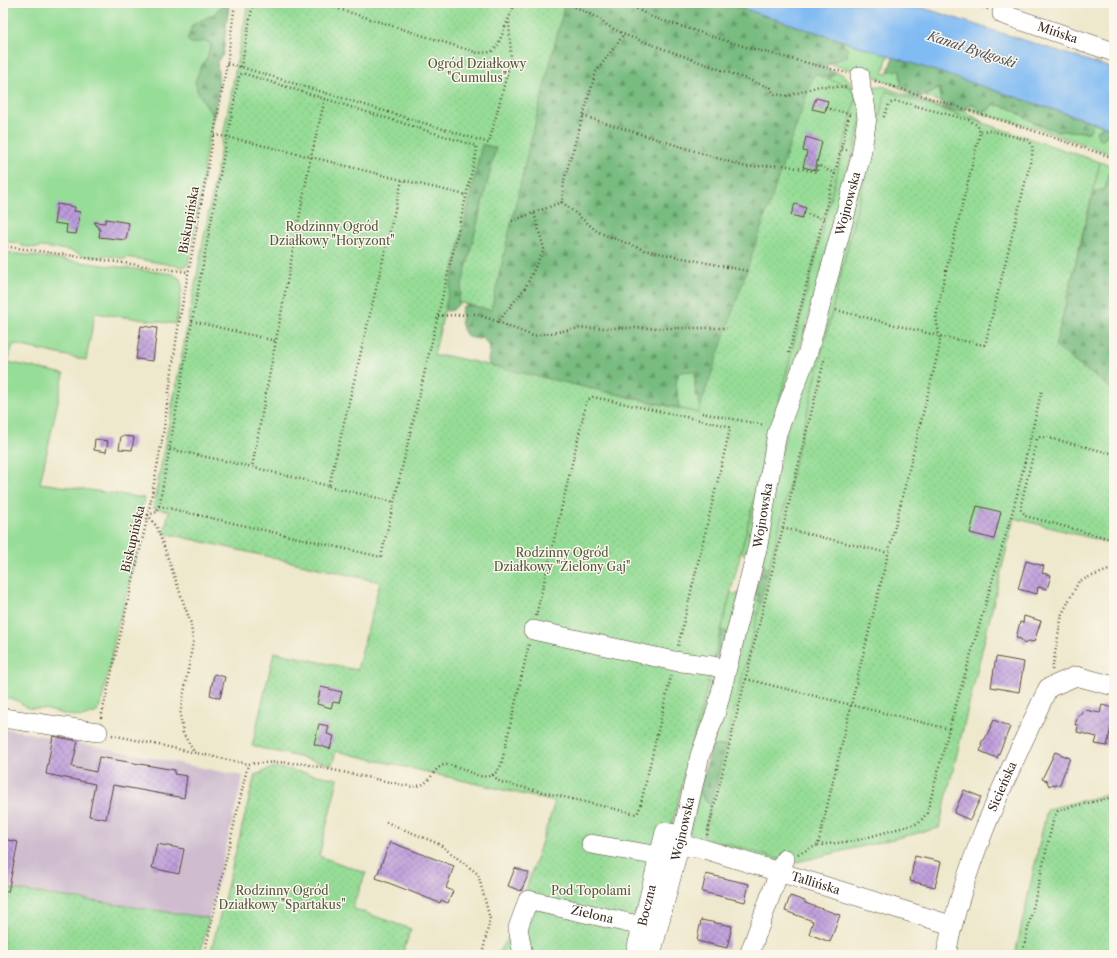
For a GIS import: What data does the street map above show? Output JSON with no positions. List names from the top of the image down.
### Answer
{
  "streets": {
    "street": [
      "Mińska",
      "Wojnowska",
      "Sicieńska",
      "Tallińska",
      "Boczna",
      "Zielona"
    ],
    "path": ["Biskupińska"]
  },
  "crossings": [
    ["Wojnowska", "Tallińska"],
    ["Wojnowska", "Boczna"],
    ["Sicieńska", "Tallińska"],
    ["Tallińska", "Boczna"],
    ["Boczna", "Zielona"]
  ],
  "water": ["Kanał Bydgoski"],
  "parks": [
    "Ogród Działkowy \"Cumulus\"",
    "Rodzinny Ogród Działkowy \"Horyzont\"",
    "Rodzinny Ogród Działkowy \"Zielony Gaj\"",
    "Rodzinny Ogród Działkowy \"Spartakus\"",
    "Pod Topolami"
  ]
}
